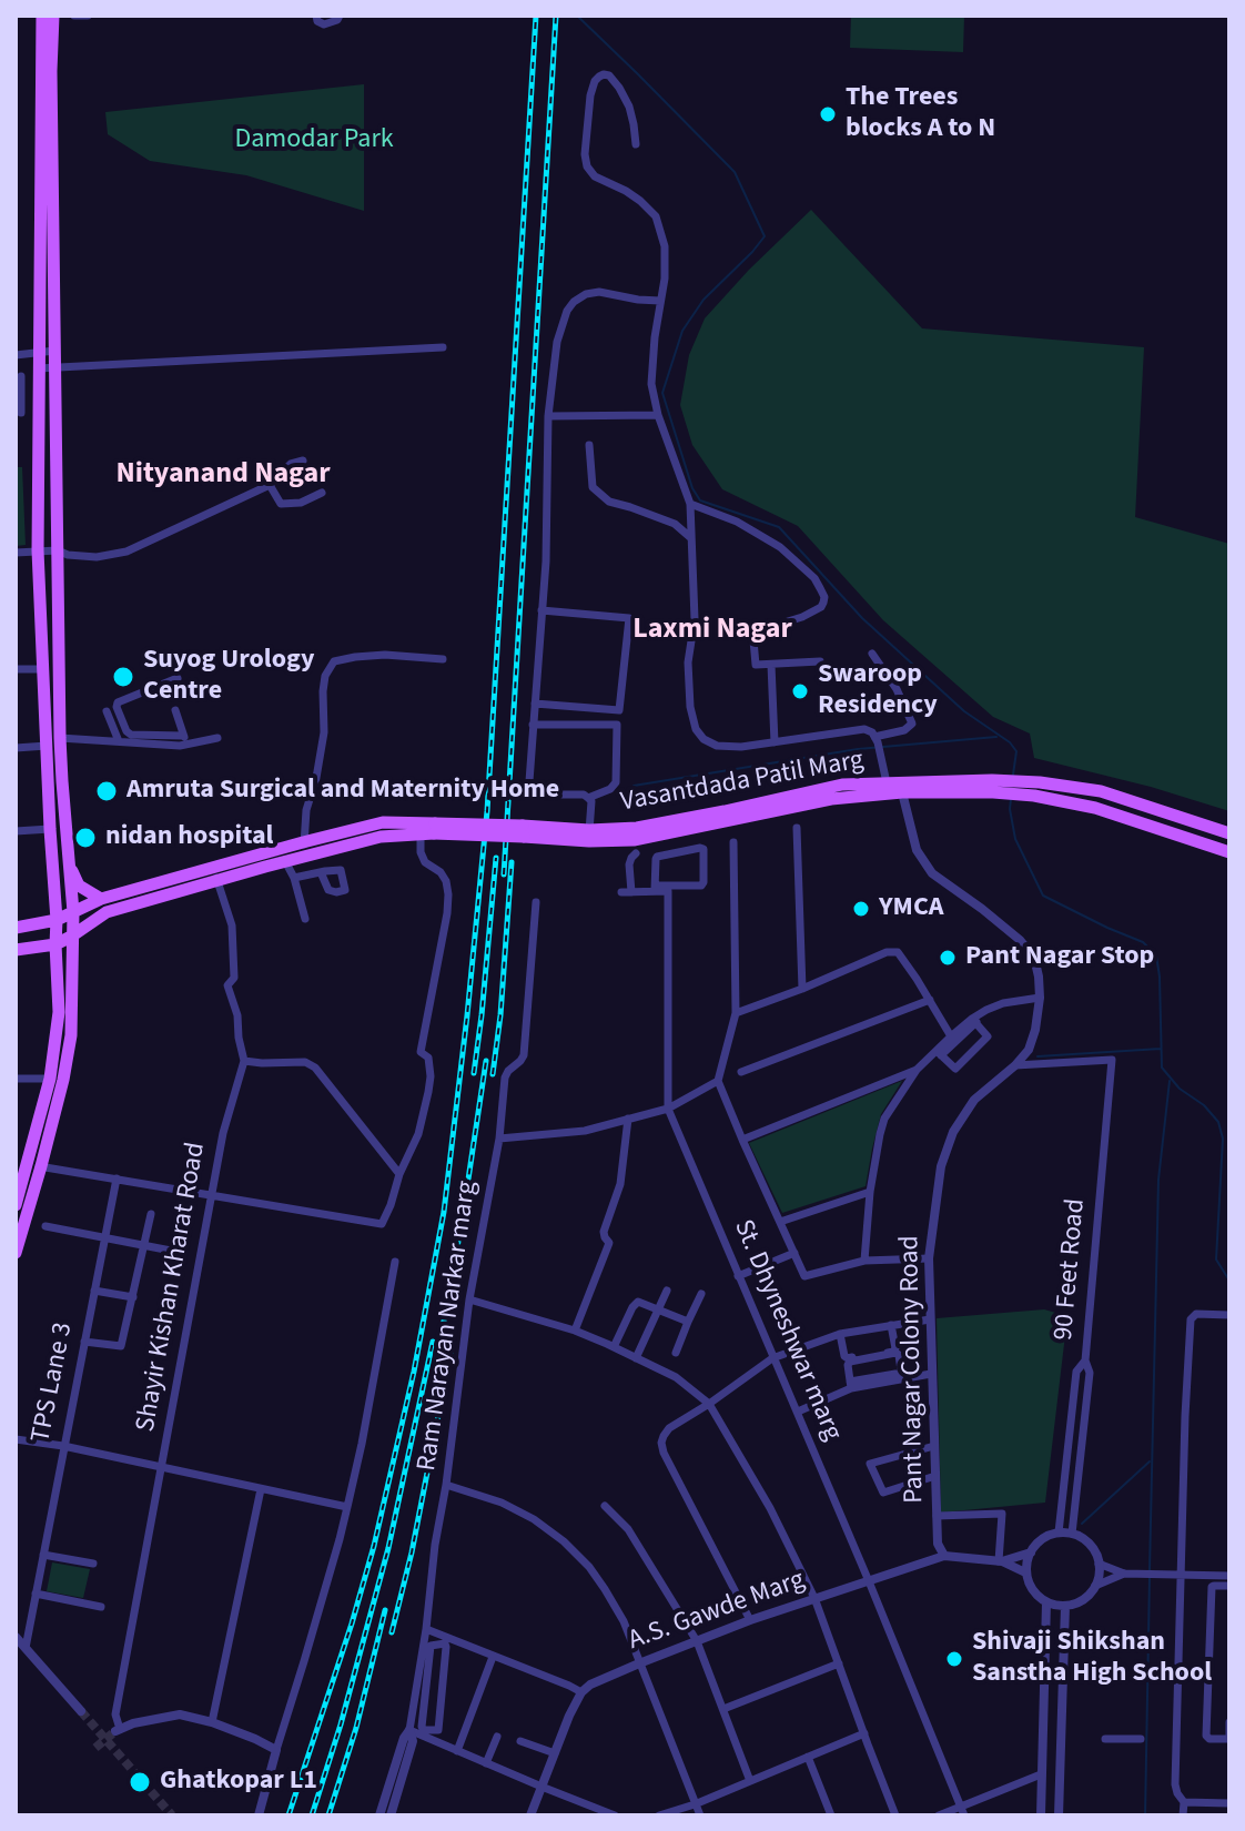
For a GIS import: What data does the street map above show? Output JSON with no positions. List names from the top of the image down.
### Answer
{
  "streets": {
    "main road": ["Vasantdada Patil Marg"],
    "street": [
      "90 Feet Road",
      "Shayir Kishan Kharat Road",
      "Ram Narayan Narkar marg",
      "St. Dhyneshwar marg",
      "Pant Nagar Colony Road",
      "TPS Lane 3",
      "A.S. Gawde Marg"
    ]
  },
  "crossings": [
    ["Vasantdada Patil Marg", "Pant Nagar Colony Road"],
    ["90 Feet Road", "Pant Nagar Colony Road"],
    ["90 Feet Road", "A.S. Gawde Marg"],
    ["Ram Narayan Narkar marg", "A.S. Gawde Marg"],
    ["St. Dhyneshwar marg", "A.S. Gawde Marg"],
    ["Pant Nagar Colony Road", "A.S. Gawde Marg"]
  ],
  "districts": ["Nityanand Nagar", "Laxmi Nagar"],
  "parks": ["Damodar Park"],
  "places": [
    "The Trees blocks A to N",
    "Suyog Urology Centre",
    "Swaroop Residency",
    "Amruta Surgical and Maternity Home",
    "nidan hospital",
    "YMCA",
    "Pant Nagar Stop",
    "Shivaji Shikshan Sanstha High School",
    "Ghatkopar L1"
  ]
}
